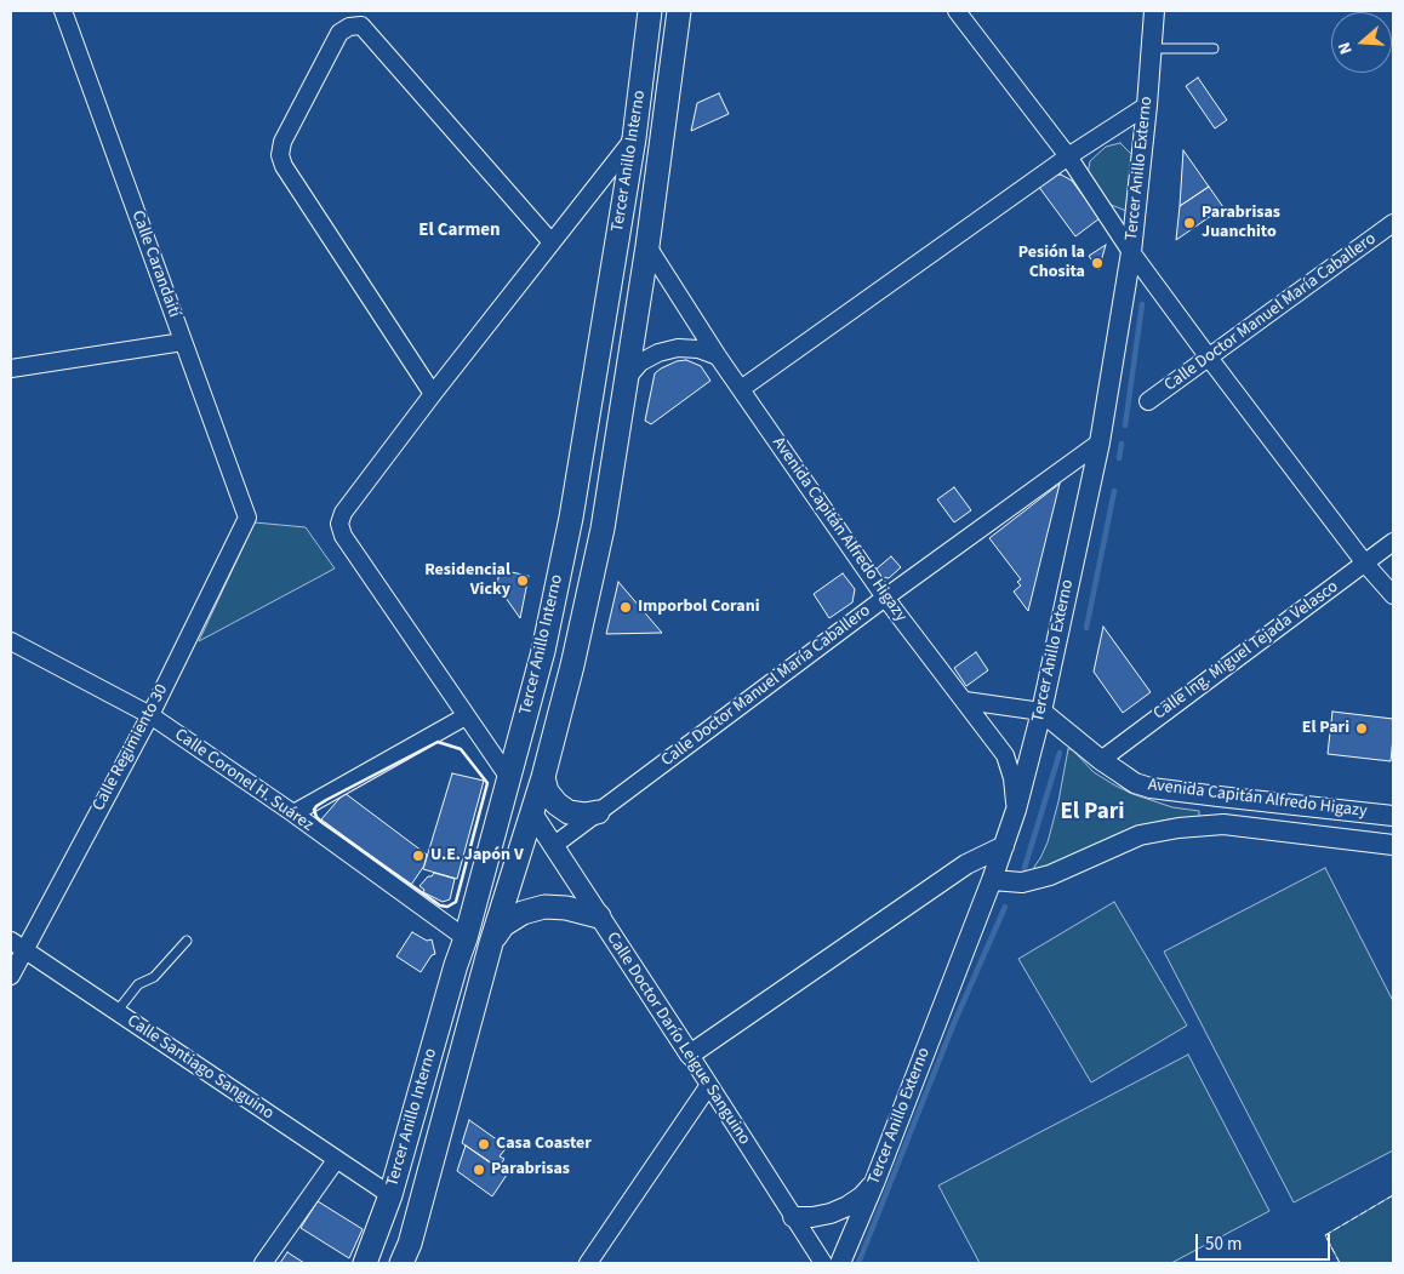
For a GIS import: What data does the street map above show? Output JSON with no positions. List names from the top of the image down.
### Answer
{
  "streets": {
    "main road": ["Tercer Anillo Interno"],
    "street": [
      "Tercer Anillo Externo",
      "Calle Carandaití",
      "Calle Doctor Manuel María Caballero",
      "Avenida Capitán Alfredo Higazy",
      "Calle Ing. Miguel Tejada Velasco",
      "Calle Regimiento 30",
      "Calle Coronel H. Suárez",
      "Calle Doctor Darío Leigue Sanguino",
      "Calle Santiago Sanguino"
    ]
  },
  "crossings": [
    ["Tercer Anillo Interno", "Avenida Capitán Alfredo Higazy"],
    ["Tercer Anillo Interno", "Calle Coronel H. Suárez"],
    ["Tercer Anillo Interno", "Calle Doctor Darío Leigue Sanguino"],
    ["Tercer Anillo Interno", "Calle Santiago Sanguino"],
    ["Tercer Anillo Externo", "Calle Doctor Manuel María Caballero"],
    ["Tercer Anillo Externo", "Avenida Capitán Alfredo Higazy"],
    ["Calle Carandaití", "Calle Regimiento 30"],
    ["Calle Doctor Manuel María Caballero", "Avenida Capitán Alfredo Higazy"],
    ["Calle Doctor Manuel María Caballero", "Calle Doctor Darío Leigue Sanguino"],
    ["Avenida Capitán Alfredo Higazy", "Calle Ing. Miguel Tejada Velasco"],
    ["Calle Regimiento 30", "Calle Coronel H. Suárez"],
    ["Calle Regimiento 30", "Calle Santiago Sanguino"]
  ],
  "districts": ["El Carmen", "El Pari"],
  "places": [
    "Parabrisas Juanchito",
    "Pesión la Chosita",
    "Residencial Vicky",
    "Imporbol Corani",
    "El Pari",
    "U.E. Japón V",
    "Casa Coaster",
    "Parabrisas"
  ],
  "scale_bar": "50 m",
  "north": "left"
}
